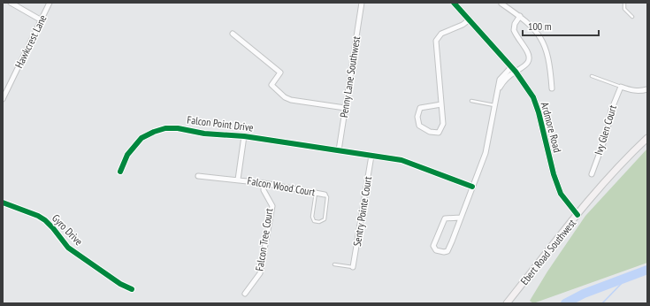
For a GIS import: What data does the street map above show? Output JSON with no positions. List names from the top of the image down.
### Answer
{
  "streets": {
    "main road": ["Ebert Road Southwest"],
    "street": [
      "Hawkcrest Lane",
      "Penny Lane Southwest",
      "Falcon Point Drive",
      "Ardmore Road",
      "Ivy Glen Court",
      "Falcon Wood Court",
      "Sentry Pointe Court",
      "Gyro Drive",
      "Falcon Tree Court"
    ]
  },
  "crossings": [
    ["Penny Lane Southwest", "Falcon Point Drive"],
    ["Falcon Point Drive", "Sentry Pointe Court"],
    ["Ardmore Road", "Ebert Road Southwest"],
    ["Falcon Wood Court", "Falcon Tree Court"]
  ],
  "scale_bar": "100 m"
}
